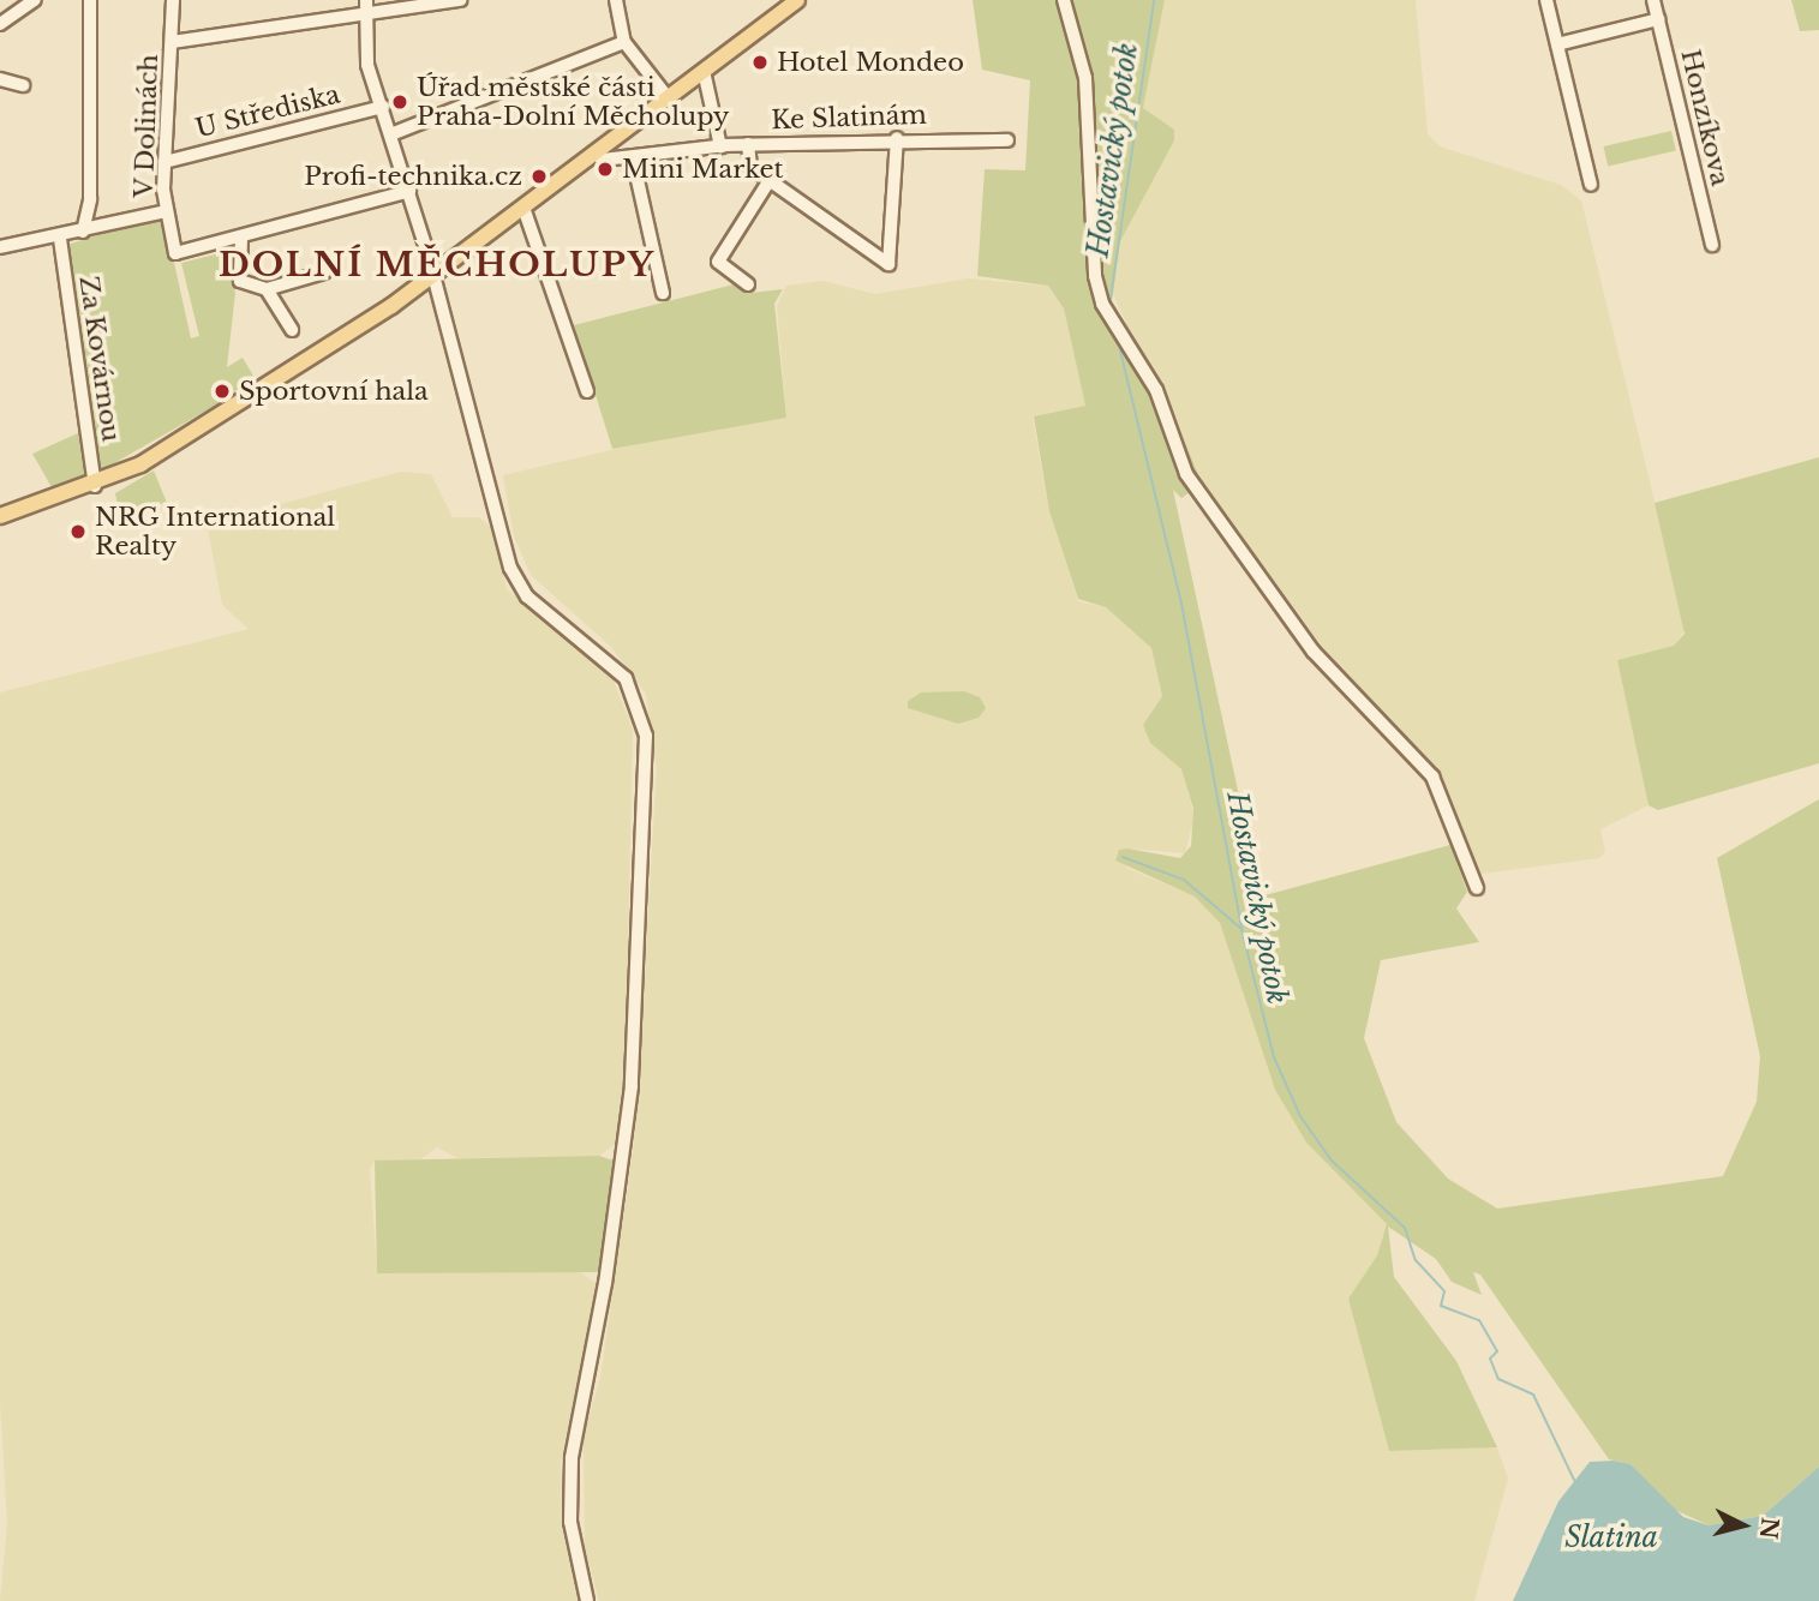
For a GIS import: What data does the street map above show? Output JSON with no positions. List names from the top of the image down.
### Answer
{
  "streets": {
    "street": [
      "U Střediska",
      "Ke Slatinám",
      "Honzíkova",
      "V Dolinách",
      "Za Kovárnou"
    ]
  },
  "crossings": [
    ["U Střediska", "V Dolinách"]
  ],
  "districts": ["DOLNÍ MĚCHOLUPY"],
  "water": ["Hostavický potok", "Slatina"],
  "places": [
    "Hotel Mondeo",
    "Úřad městské části Praha-Dolní Měcholupy",
    "Mini Market",
    "Profi-technika.cz",
    "Sportovní hala",
    "NRG International Realty"
  ],
  "north": "right"
}
